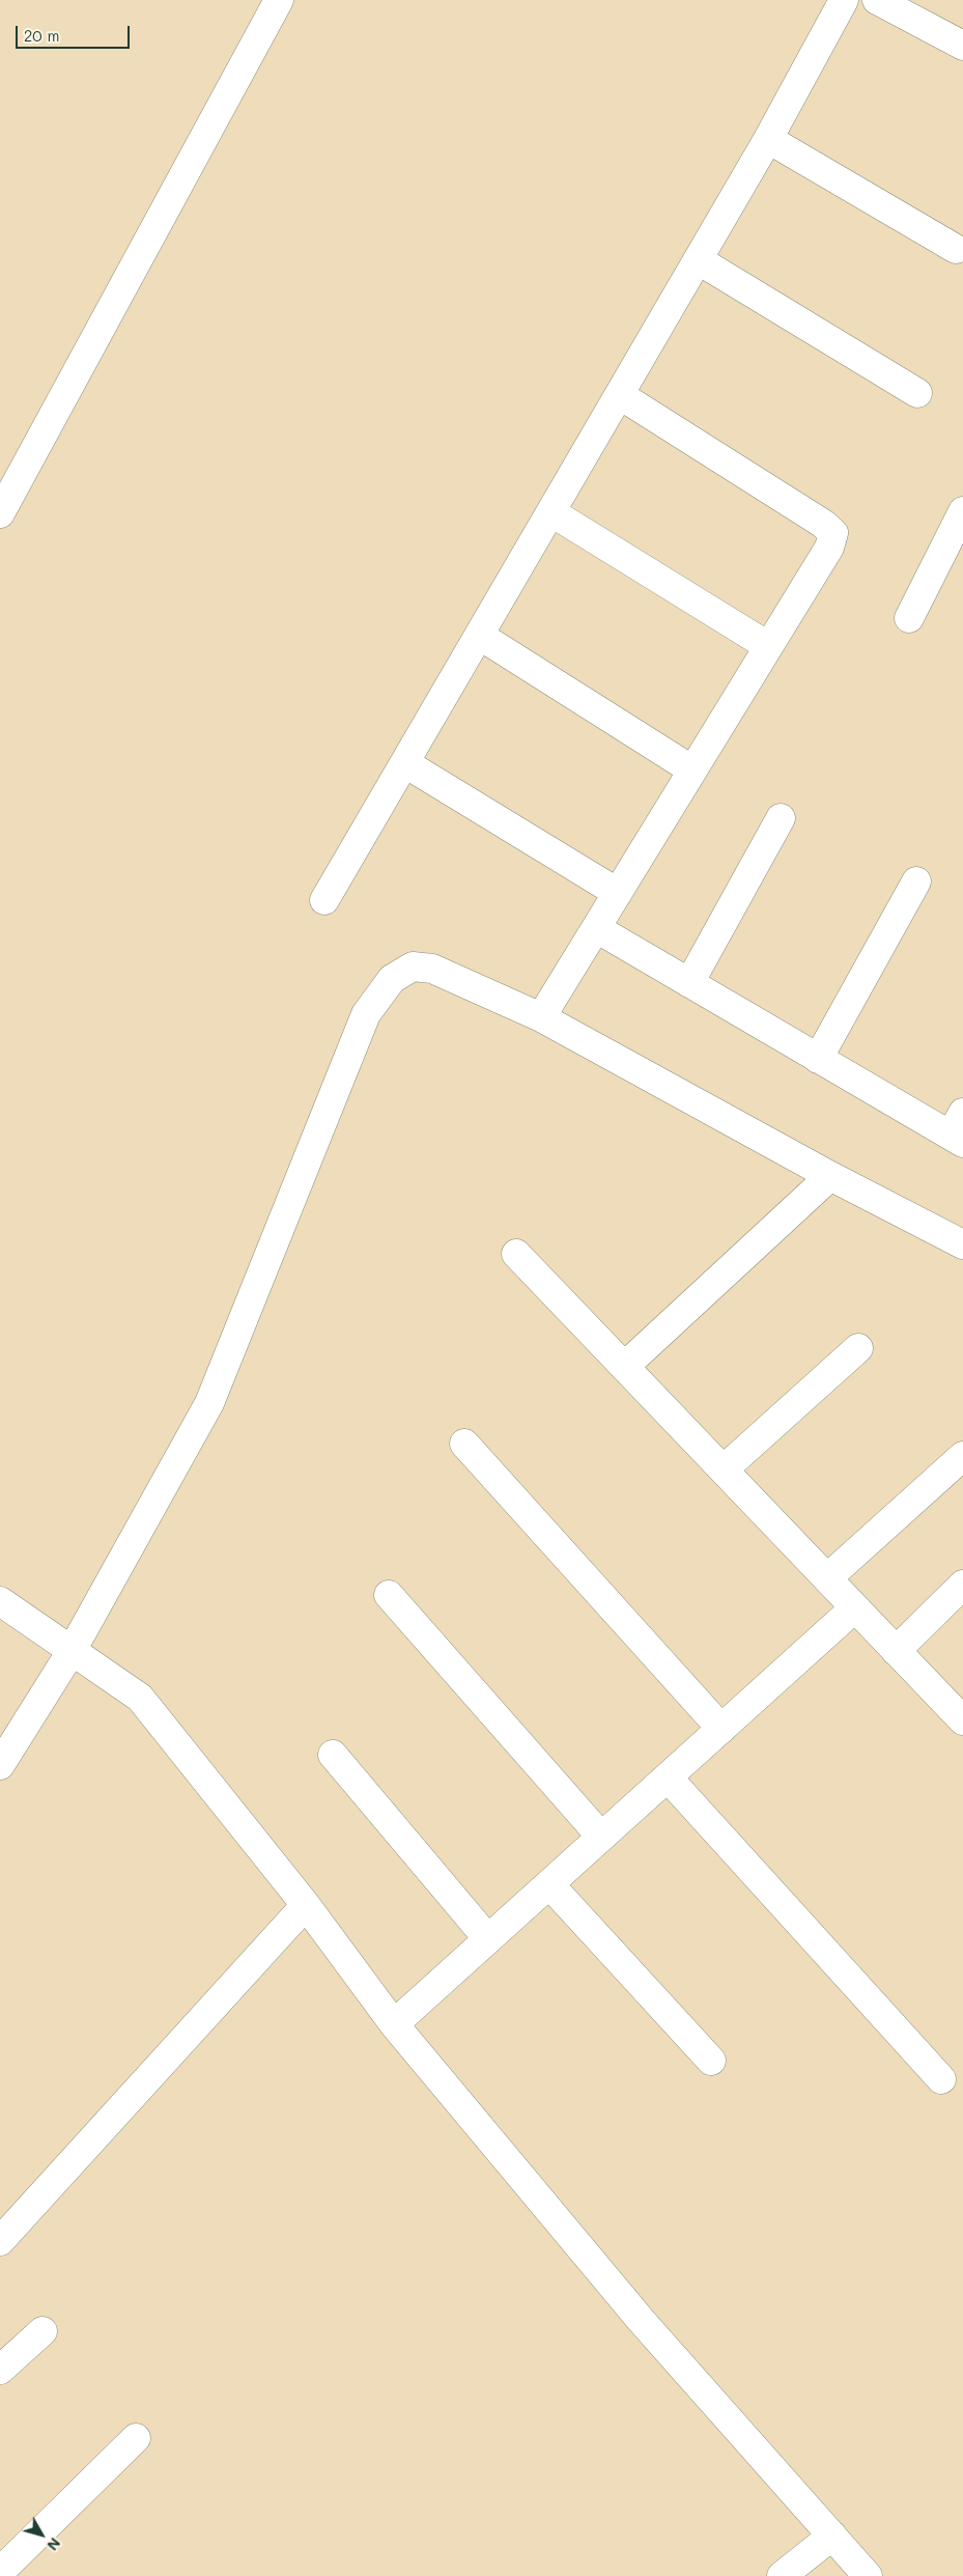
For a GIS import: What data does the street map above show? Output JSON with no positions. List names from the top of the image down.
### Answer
{
  "scale_bar": "20 m",
  "north": "bottom right"
}
